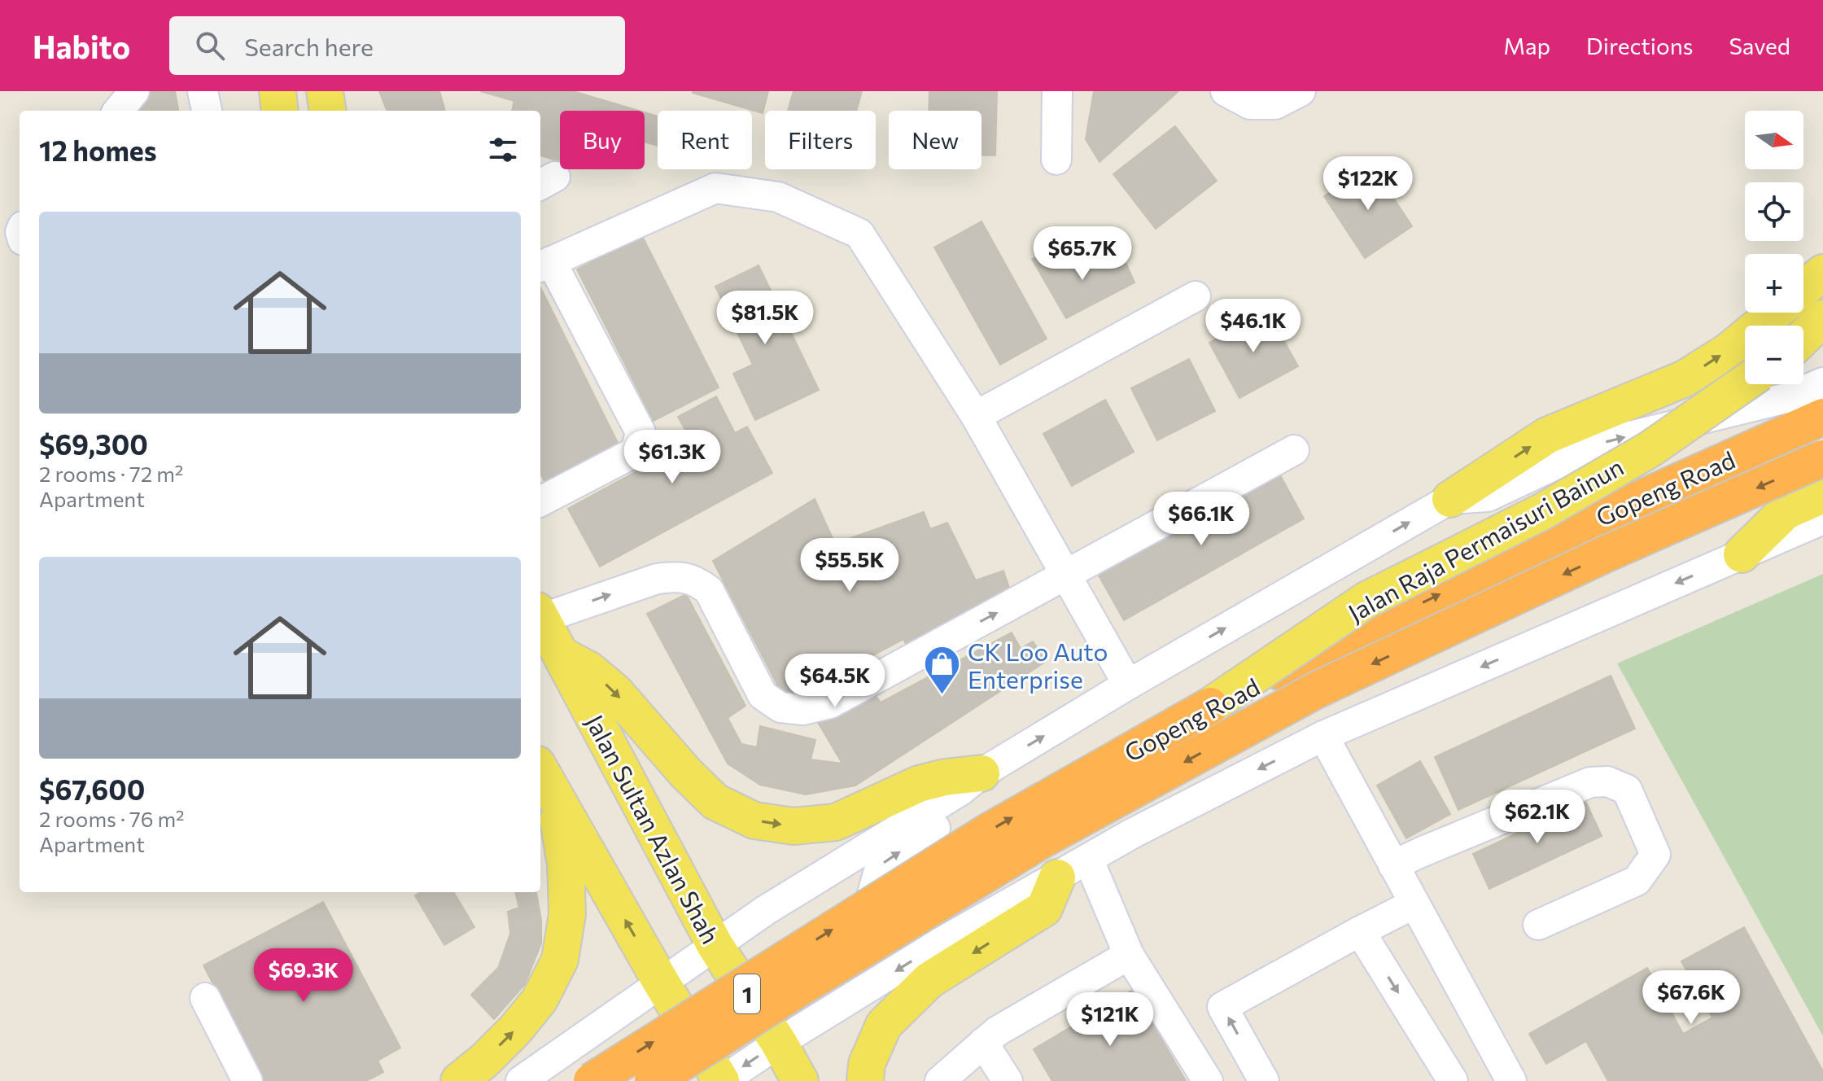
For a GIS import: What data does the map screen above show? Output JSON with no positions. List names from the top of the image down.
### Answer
{
  "streets": {
    "highway": ["Gopeng Road"],
    "main road": ["Jalan Raja Permaisuri Bainun", "Jalan Sultan Azlan Shah", "1"]
  },
  "crossings": [
    ["Gopeng Road", "Jalan Raja Permaisuri Bainun"],
    ["Jalan Sultan Azlan Shah", "1"]
  ],
  "places": {
    "shop": ["CK Loo Auto Enterprise"]
  },
  "north": "right",
  "page": {
    "header": "Habito",
    "search": "Search here",
    "nav": ["Map", "Directions", "Saved"],
    "map_buttons": ["+", "−"],
    "chip": [
      "Buy",
      "Rent",
      "Filters",
      "New"
    ],
    "heading": "12 homes",
    "price": [
      "$122K",
      "$65.7K",
      "$81.5K",
      "$46.1K",
      "$61.3K",
      "$66.1K",
      "$55.5K",
      "$64.5K",
      "$62.1K",
      "$69.3K",
      "$67.6K",
      "$121K"
    ],
    "list": [
      {
        "name": "$69,300",
        "note": "2 rooms · 72 m² · Apartment"
      },
      {
        "name": "$67,600",
        "note": "2 rooms · 76 m² · Apartment"
      }
    ]
  }
}
